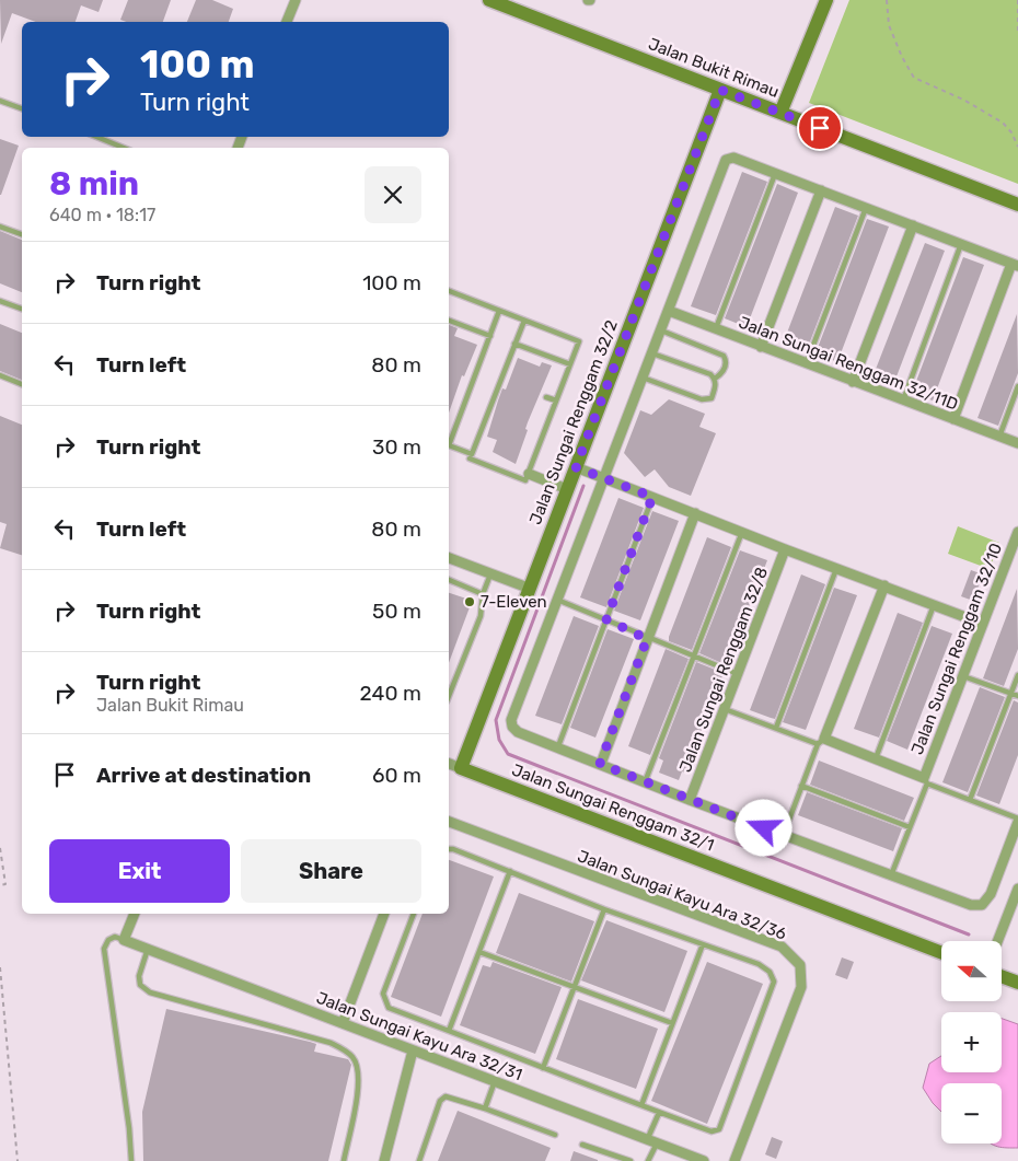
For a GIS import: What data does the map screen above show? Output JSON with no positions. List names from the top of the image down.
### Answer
{
  "streets": {
    "street": [
      "Jalan Bukit Rimau",
      "Jalan Sungai Renggam 32/11D",
      "Jalan Sungai Renggam 32/2",
      "Jalan Sungai Renggam 32/10",
      "Jalan Sungai Renggam 32/8",
      "Jalan Sungai Renggam 32/1",
      "Jalan Sungai Kayu Ara 32/36",
      "Jalan Sungai Kayu Ara 32/31"
    ]
  },
  "crossings": [
    ["Jalan Bukit Rimau", "Jalan Sungai Renggam 32/2"],
    ["Jalan Sungai Renggam 32/2", "Jalan Sungai Renggam 32/1"]
  ],
  "places": ["7-Eleven"],
  "north": "left",
  "page": {
    "turn": ["100 m", "Turn right"],
    "heading": ["8 min", "640 m · 18:17"],
    "list": [
      {
        "name": "Turn right",
        "value": "100 m"
      },
      {
        "name": "Turn left",
        "value": "80 m"
      },
      {
        "name": "Turn right",
        "value": "30 m"
      },
      {
        "name": "Turn left",
        "value": "80 m"
      },
      {
        "name": "Turn right",
        "value": "50 m"
      },
      {
        "name": "Turn right",
        "note": "Jalan Bukit Rimau",
        "value": "240 m"
      },
      {
        "name": "Arrive at destination",
        "value": "60 m"
      }
    ],
    "buttons": ["Exit", "Share"],
    "map_buttons": ["+", "−"]
  }
}
